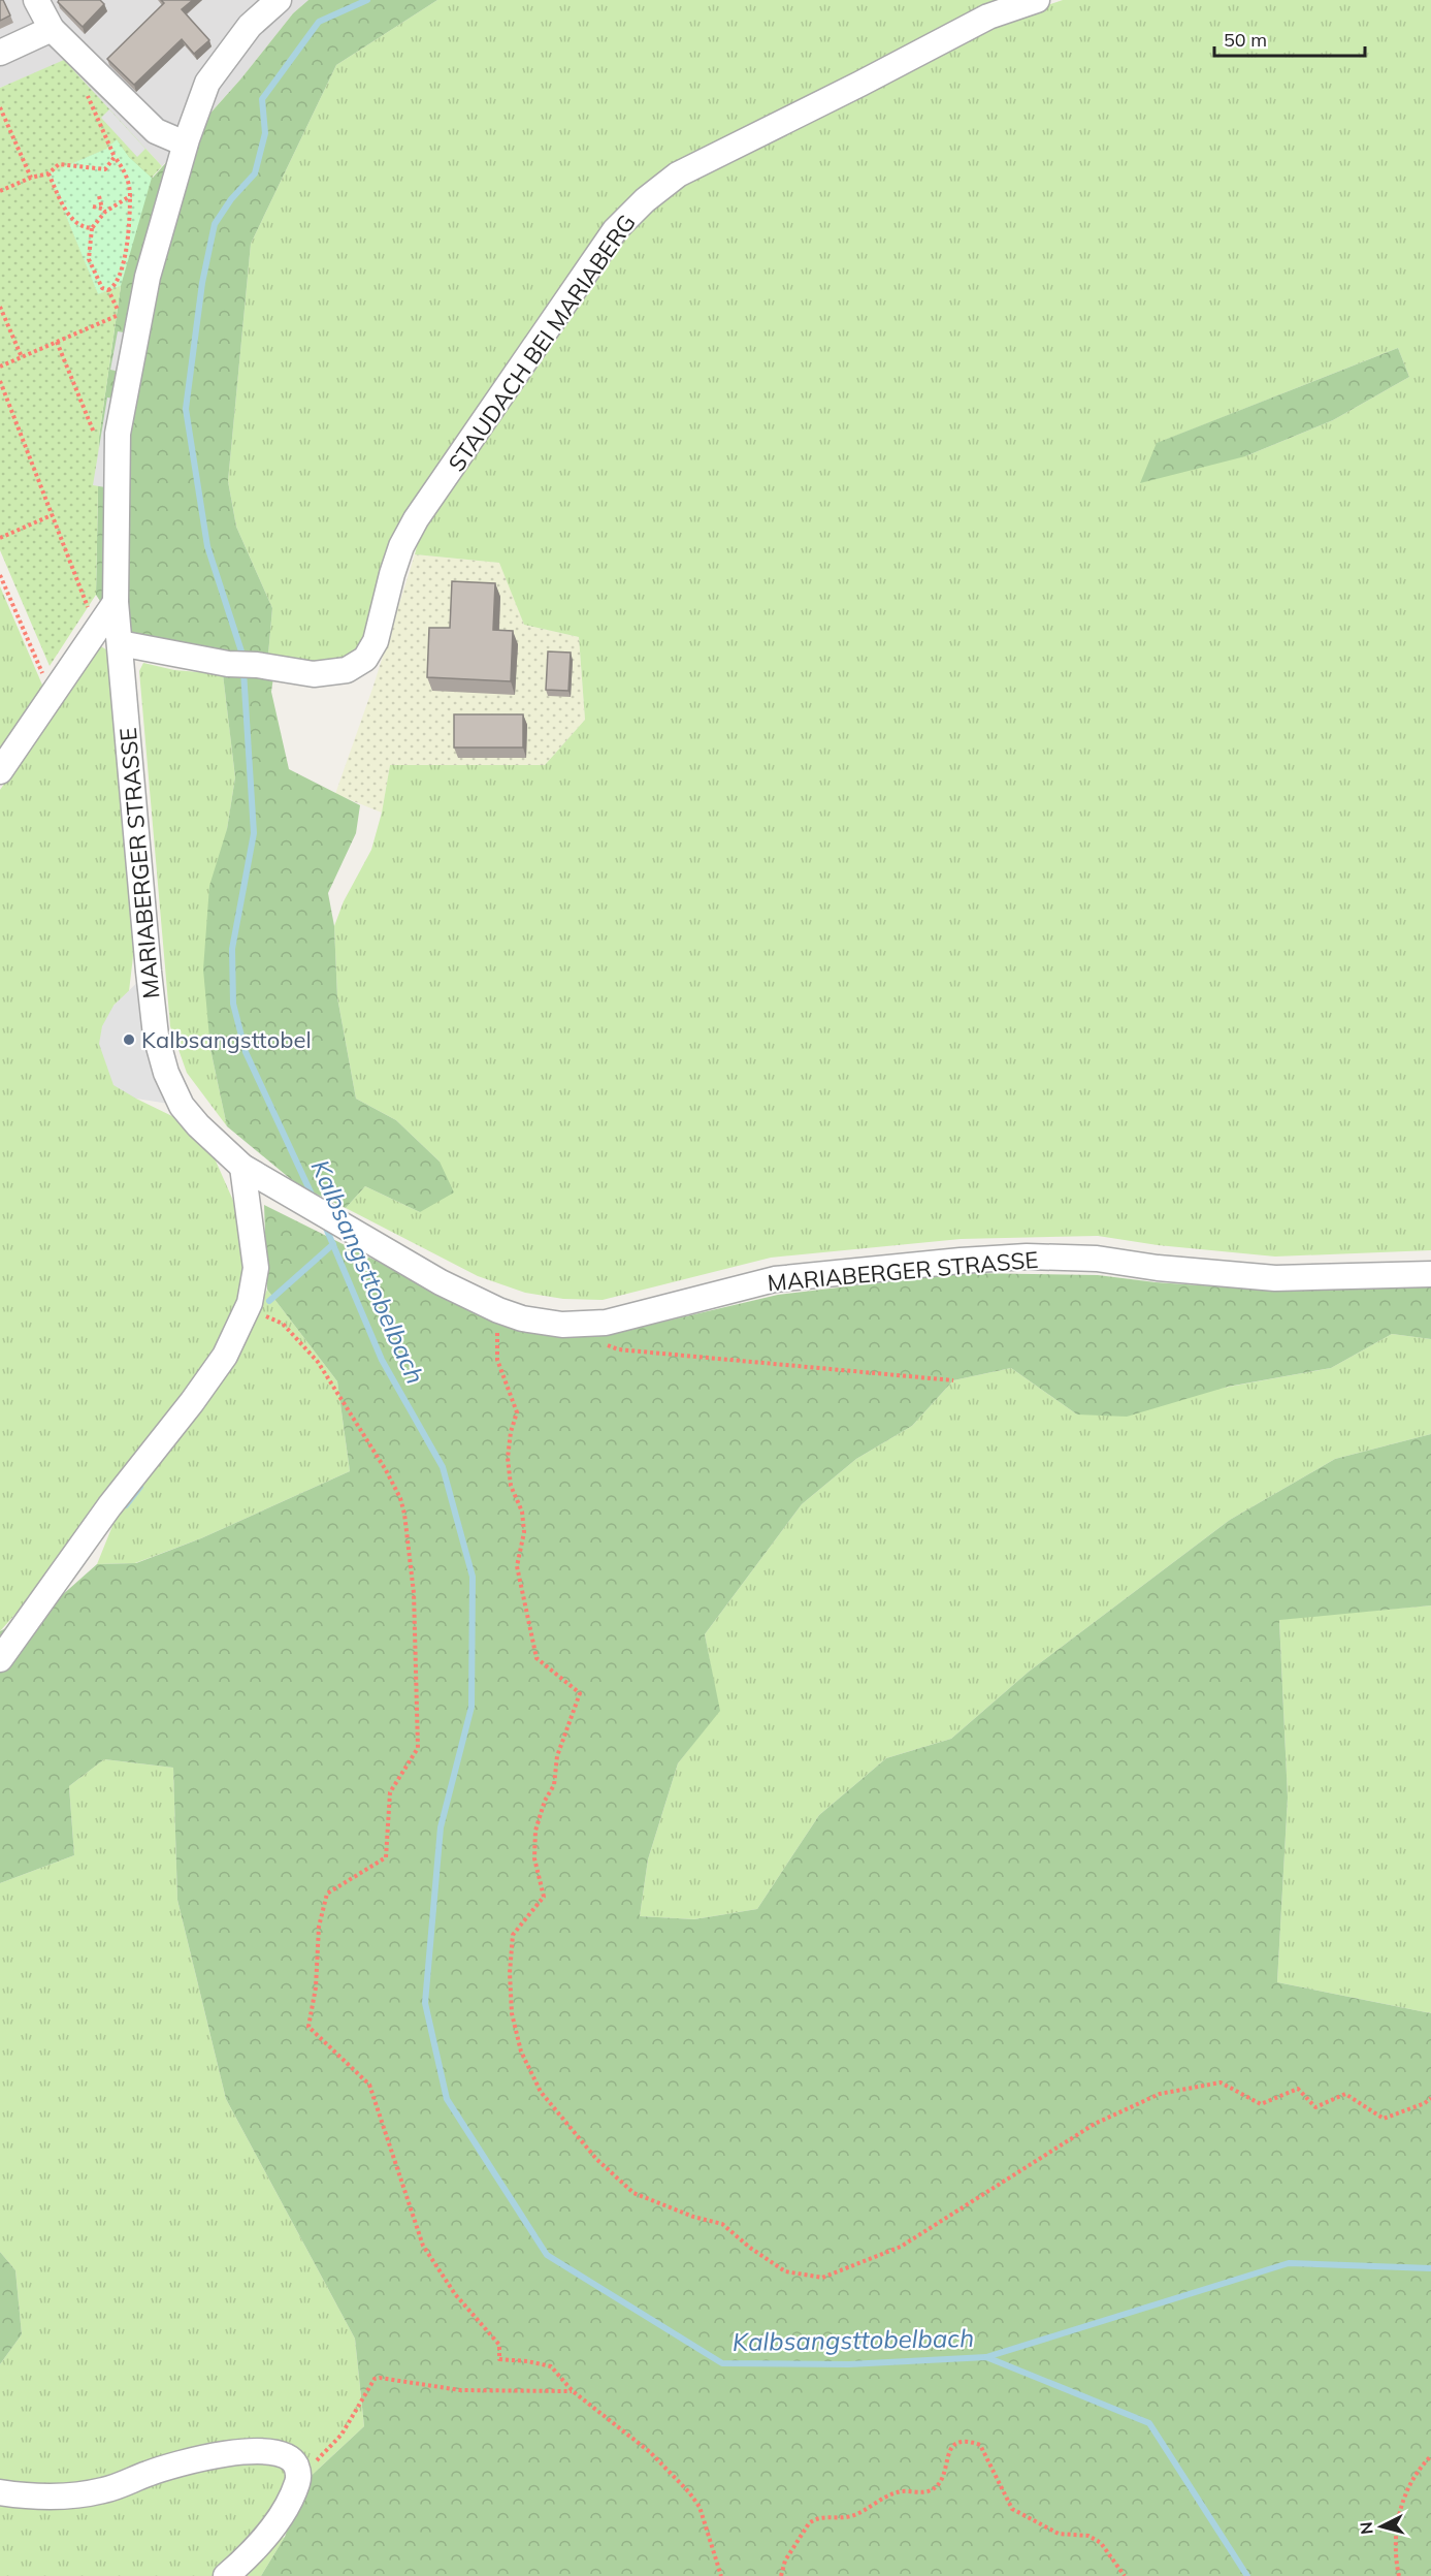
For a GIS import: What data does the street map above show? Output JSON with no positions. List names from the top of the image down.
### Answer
{
  "streets": {
    "street": ["STAUDACH BEI MARIABERG", "MARIABERGER STRASSE"]
  },
  "crossings": [
    ["STAUDACH BEI MARIABERG", "MARIABERGER STRASSE"]
  ],
  "water": ["Kalbsangsttobelbach"],
  "places": ["Kalbsangsttobel"],
  "scale_bar": "50 m",
  "north": "left"
}
